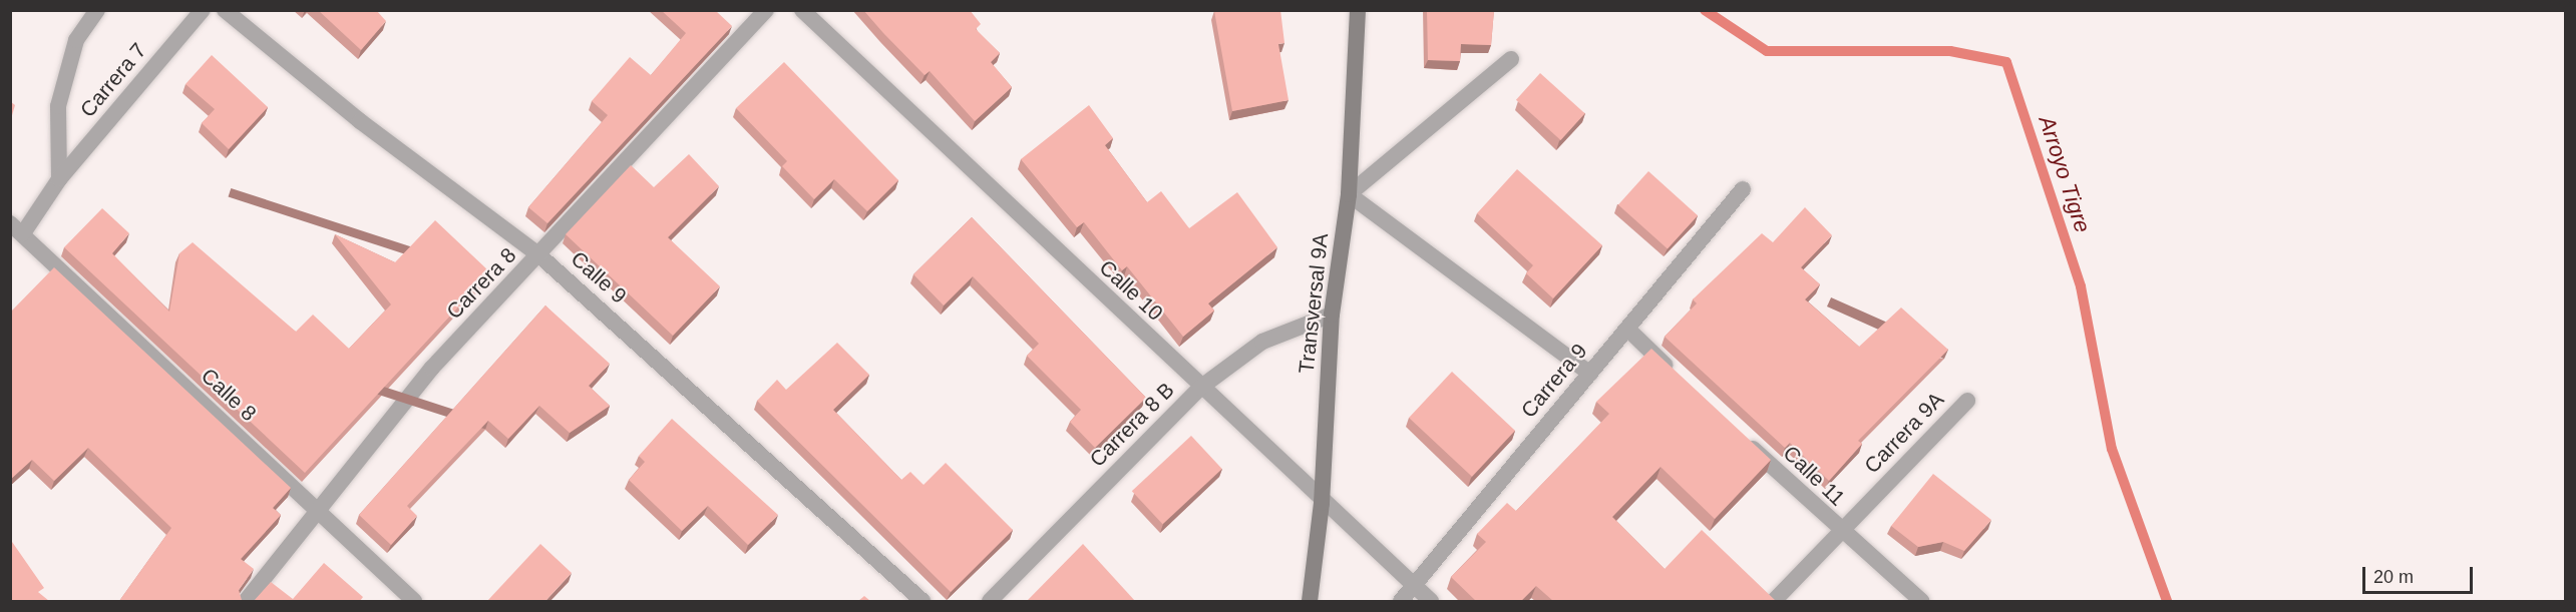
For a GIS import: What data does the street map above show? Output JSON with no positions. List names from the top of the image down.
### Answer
{
  "streets": {
    "main road": ["Transversal 9A"],
    "street": [
      "Carrera 7",
      "Calle 9",
      "Carrera 8",
      "Calle 10",
      "Carrera 9",
      "Calle 8",
      "Carrera 8 B",
      "Carrera 9A",
      "Calle 11"
    ]
  },
  "crossings": [
    ["Carrera 7", "Calle 8"],
    ["Calle 9", "Carrera 8"],
    ["Carrera 8", "Calle 8"],
    ["Calle 10", "Transversal 9A"],
    ["Calle 10", "Carrera 9"],
    ["Calle 10", "Carrera 8 B"],
    ["Transversal 9A", "Carrera 8 B"],
    ["Carrera 9A", "Calle 11"]
  ],
  "water": ["Arroyo Tigre"],
  "scale_bar": "20 m"
}
